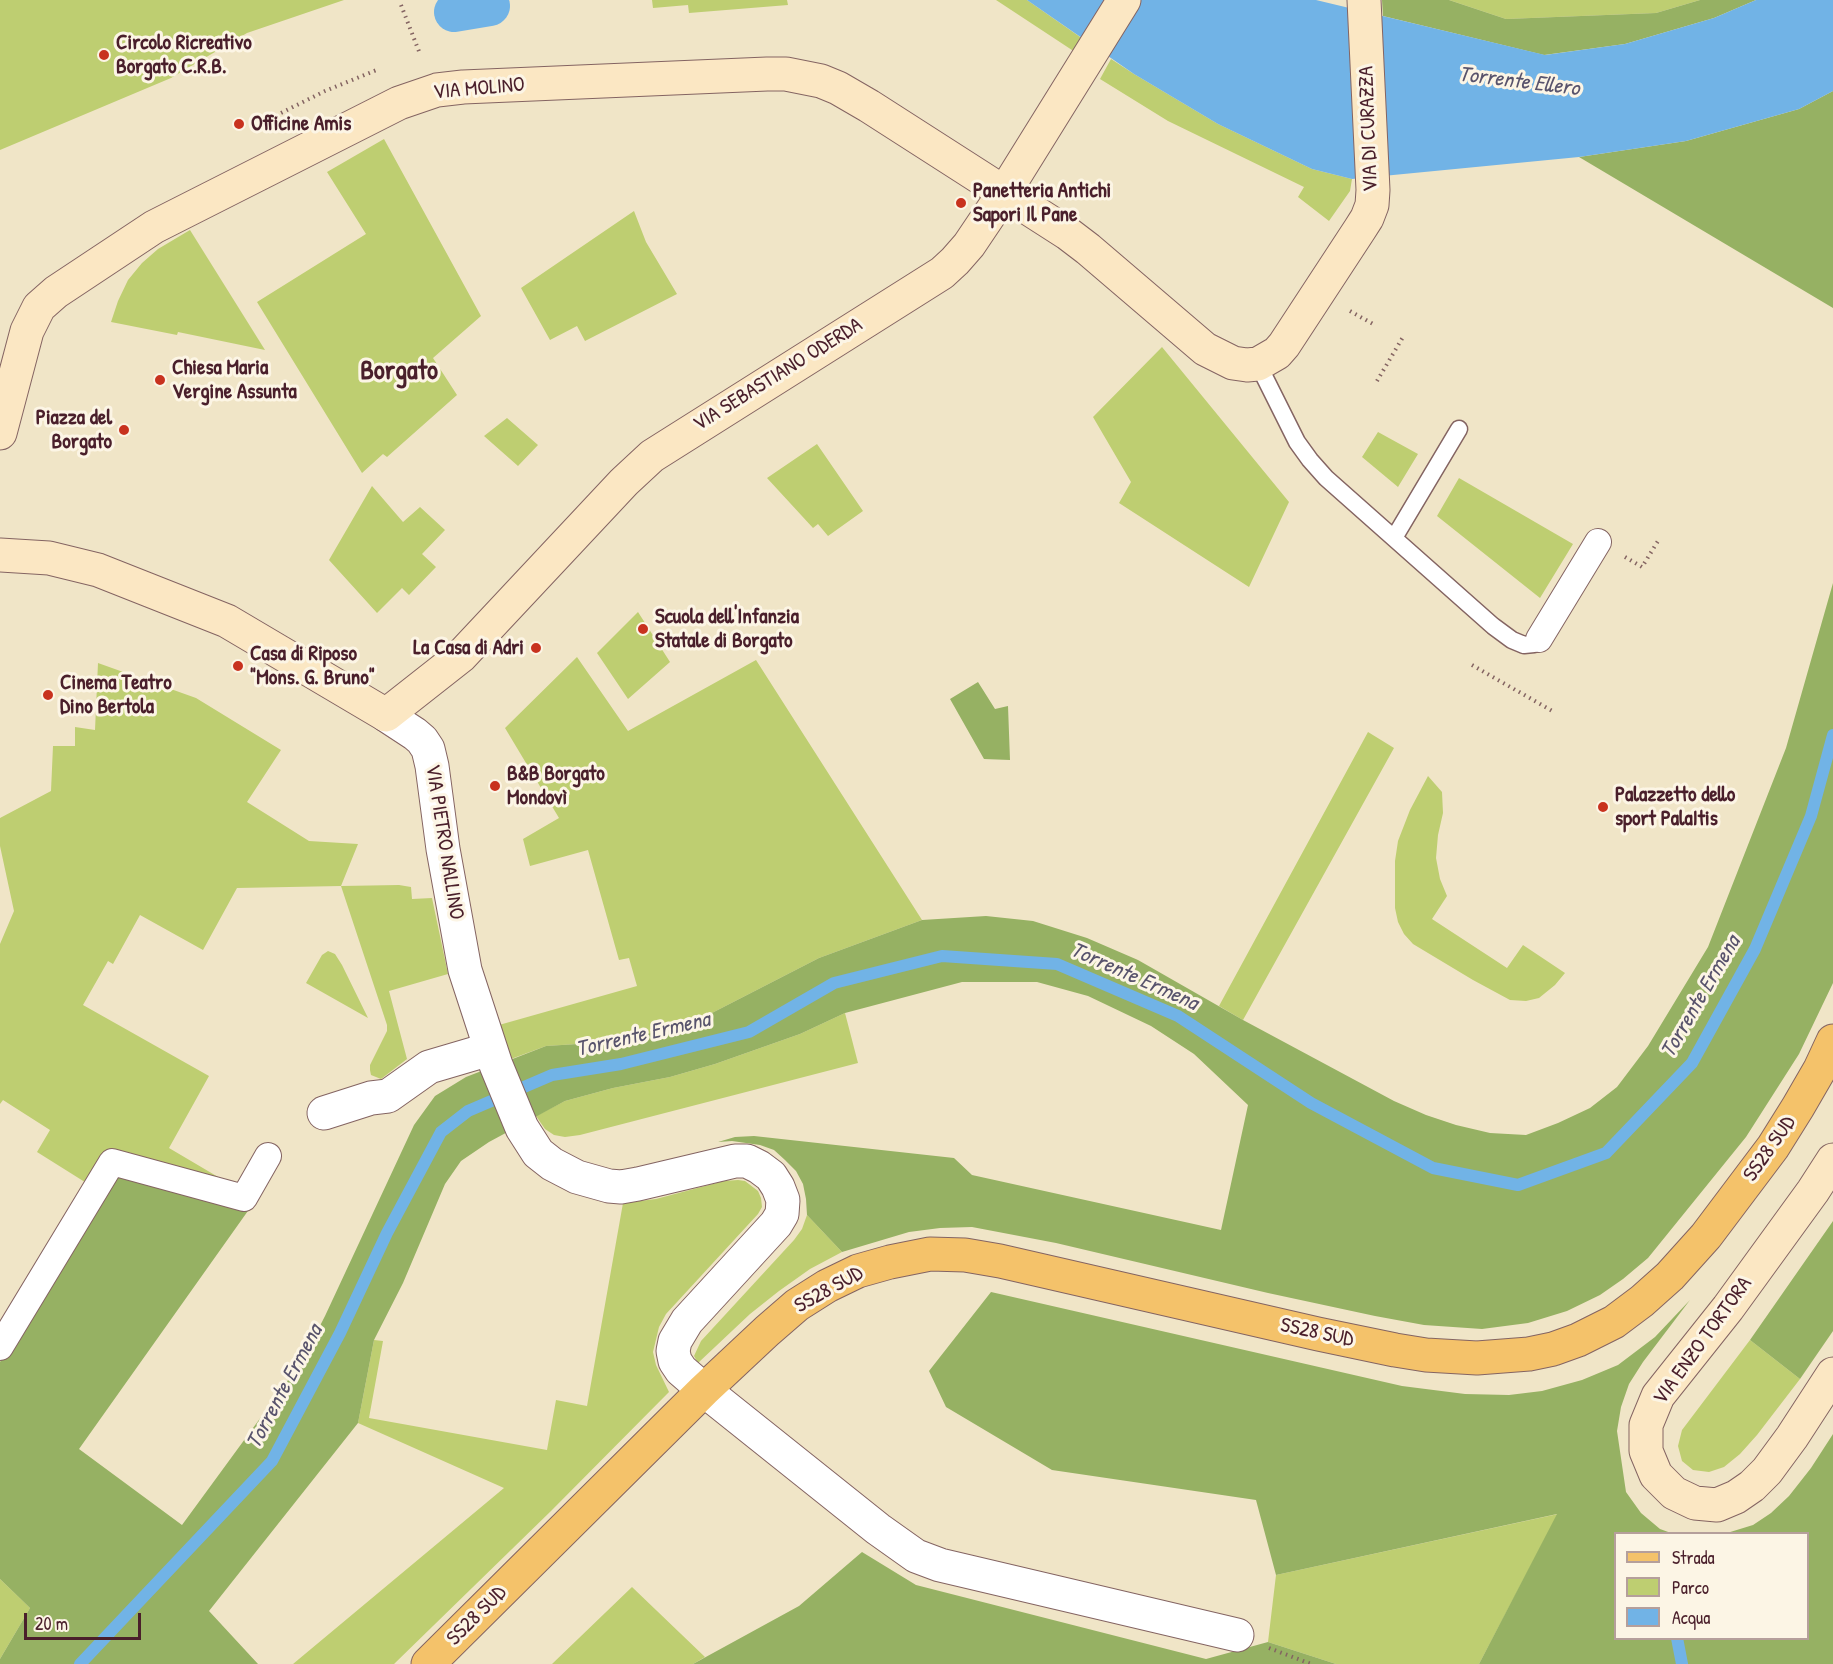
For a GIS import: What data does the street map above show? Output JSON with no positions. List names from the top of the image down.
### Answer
{
  "streets": {
    "main road": [
      "VIA MOLINO",
      "VIA DI CURAZZA",
      "VIA SEBASTIANO ODERDA",
      "VIA PIETRO NALLINO",
      "SS28 SUD",
      "VIA ENZO TORTORA"
    ]
  },
  "crossings": [
    ["VIA MOLINO", "VIA SEBASTIANO ODERDA"],
    ["VIA SEBASTIANO ODERDA", "VIA PIETRO NALLINO"],
    ["VIA PIETRO NALLINO", "SS28 SUD"]
  ],
  "districts": ["Borgato"],
  "water": ["Torrente Ellero", "Torrente Ermena"],
  "places": [
    "Circolo Ricreativo Borgato C.R.B.",
    "Officine Amis",
    "Panetteria Antichi Sapori Il Pane",
    "Chiesa Maria Vergine Assunta",
    "Piazza del Borgato",
    "Scuola dell'Infanzia Statale di Borgato",
    "La Casa di Adri",
    "Casa di Riposo \"Mons. G. Bruno\"",
    "Cinema Teatro Dino Bertola",
    "B&B Borgato Mondovì",
    "Palazzetto dello sport PalaItis"
  ],
  "legend": ["Strada", "Parco", "Acqua"],
  "scale_bar": "20 m"
}
